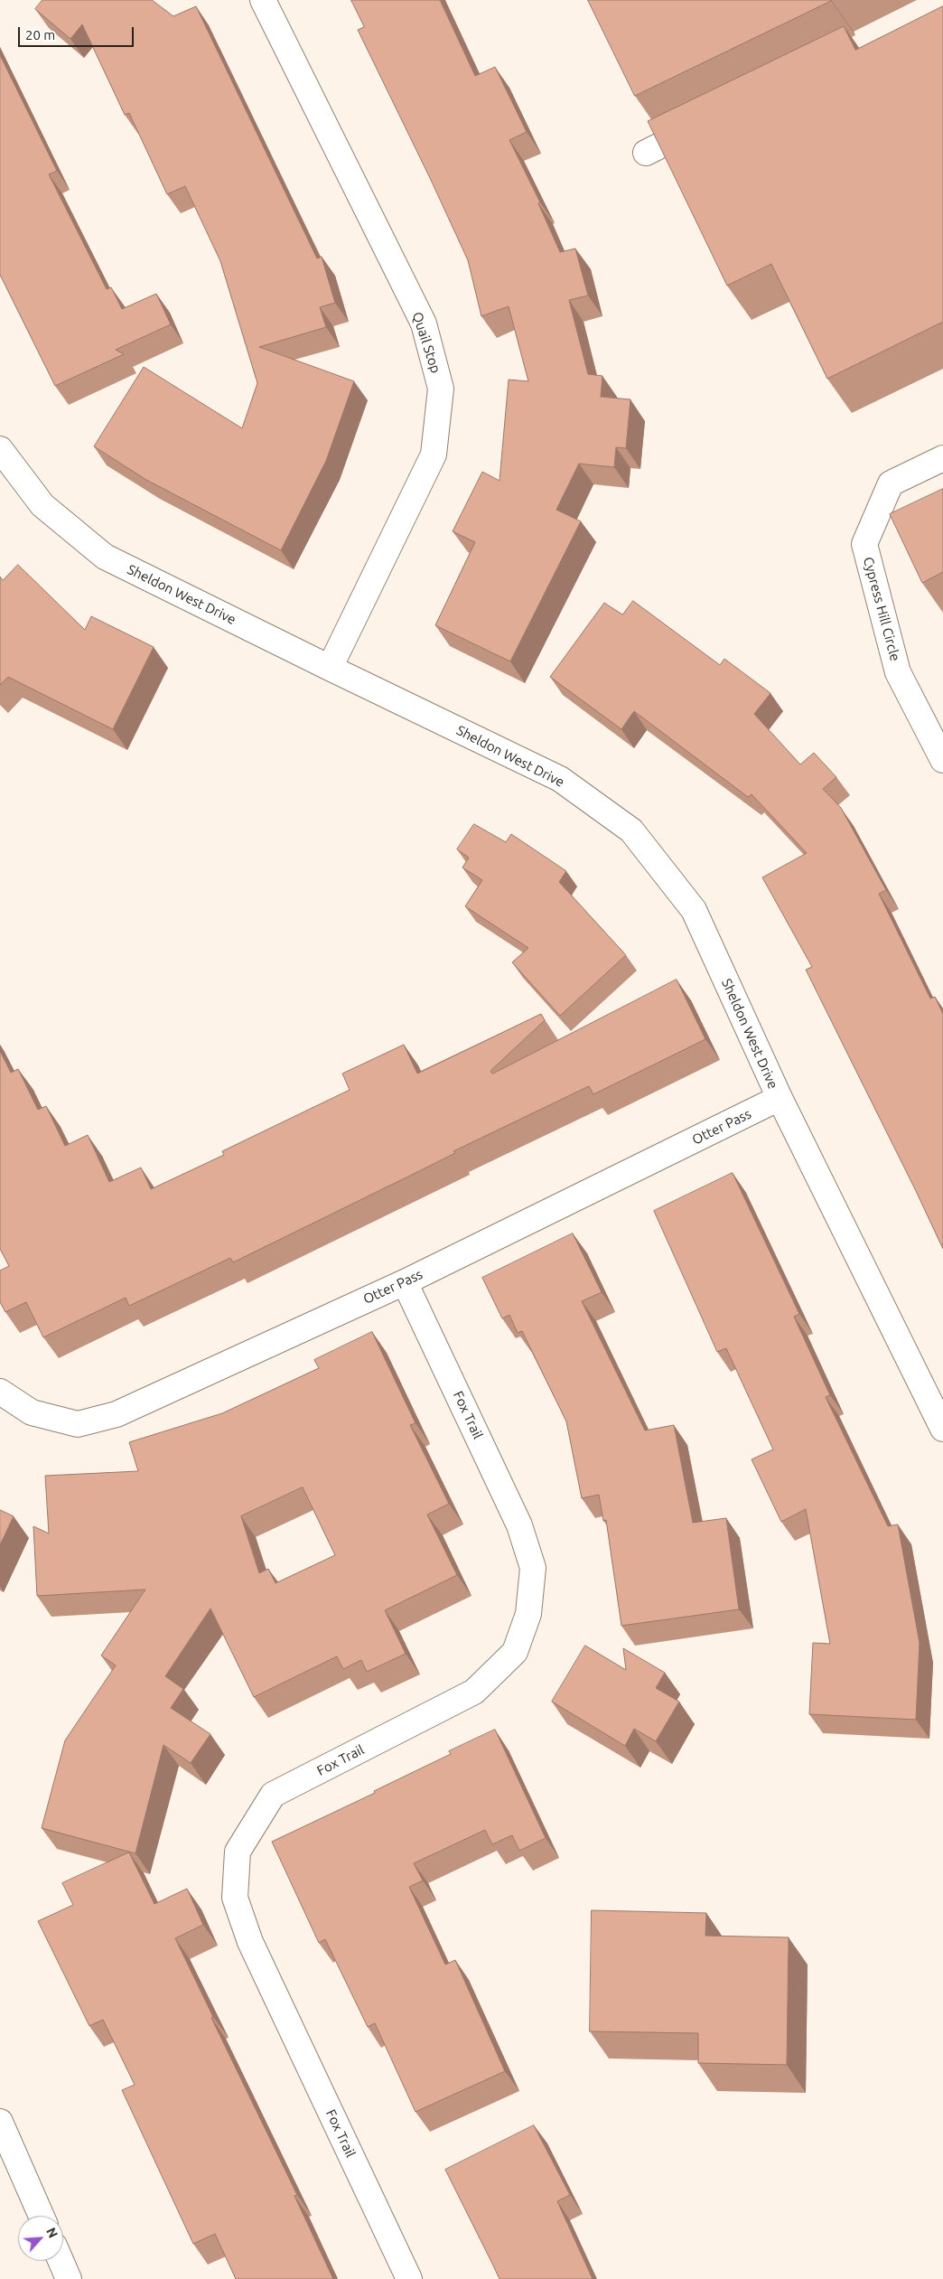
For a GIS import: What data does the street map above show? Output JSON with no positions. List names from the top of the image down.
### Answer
{
  "streets": {
    "street": [
      "Quail Stop",
      "Sheldon West Drive",
      "Cypress Hill Circle",
      "Otter Pass",
      "Fox Trail"
    ]
  },
  "crossings": [
    ["Quail Stop", "Sheldon West Drive"],
    ["Sheldon West Drive", "Otter Pass"],
    ["Otter Pass", "Fox Trail"]
  ],
  "scale_bar": "20 m",
  "north": "top right"
}
